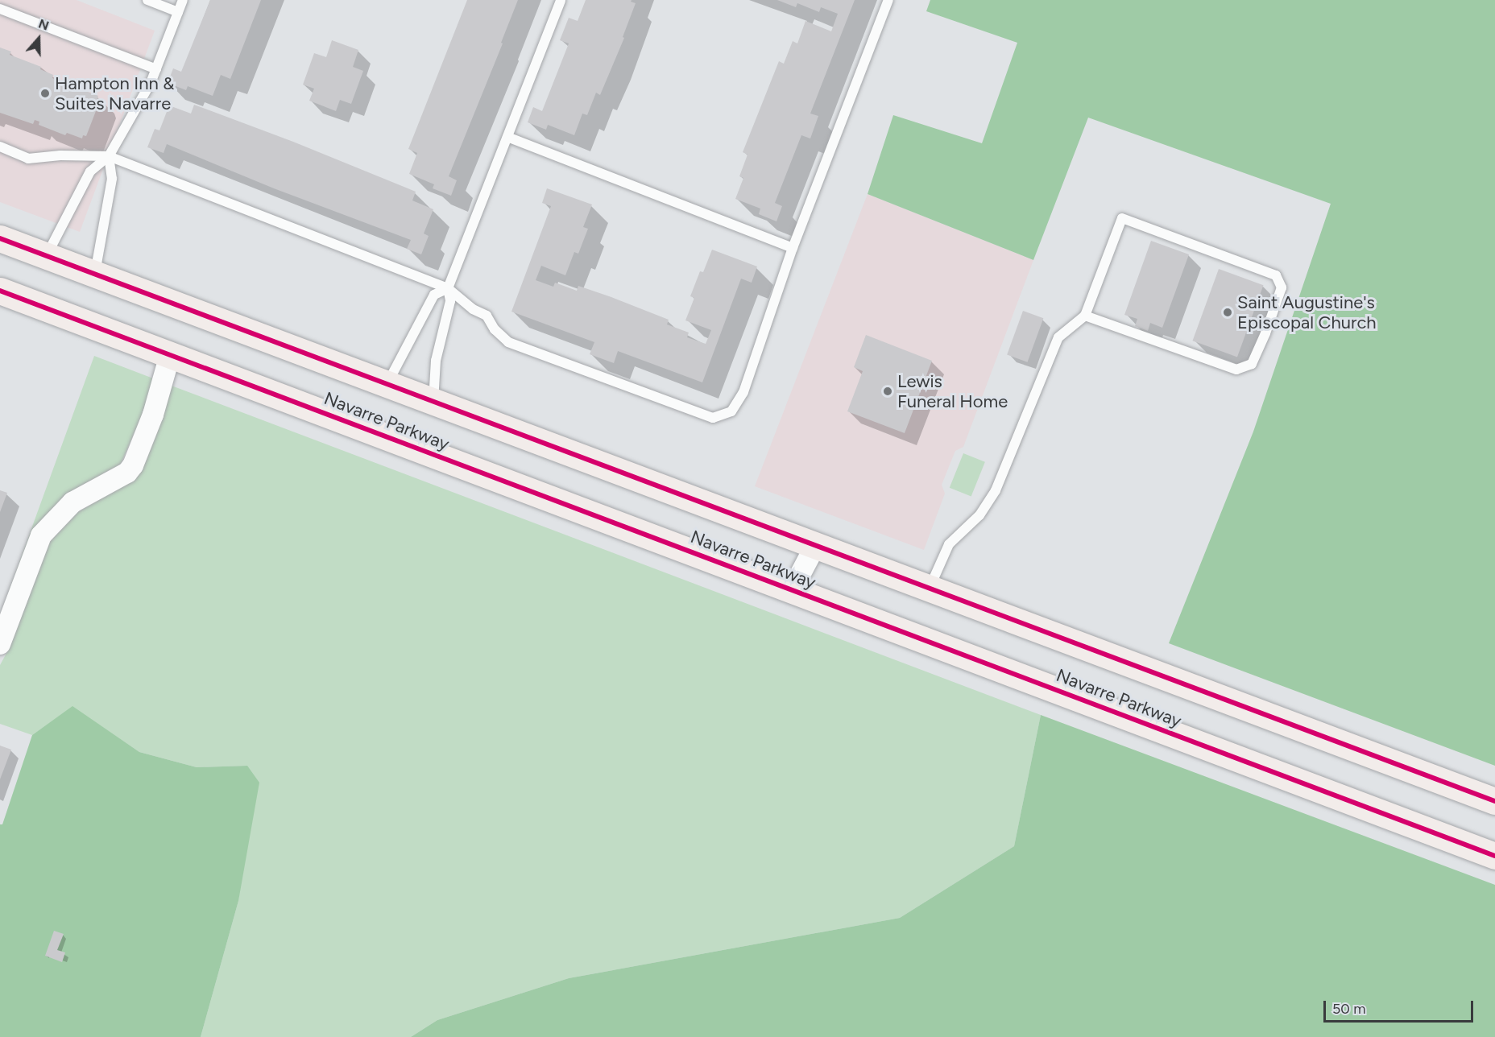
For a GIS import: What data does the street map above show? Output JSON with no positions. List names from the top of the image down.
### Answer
{
  "streets": {
    "highway": ["Navarre Parkway"]
  },
  "places": ["Hampton Inn & Suites Navarre", "Saint Augustine's Episcopal Church", "Lewis Funeral Home"],
  "scale_bar": "50 m",
  "north": "top"
}
